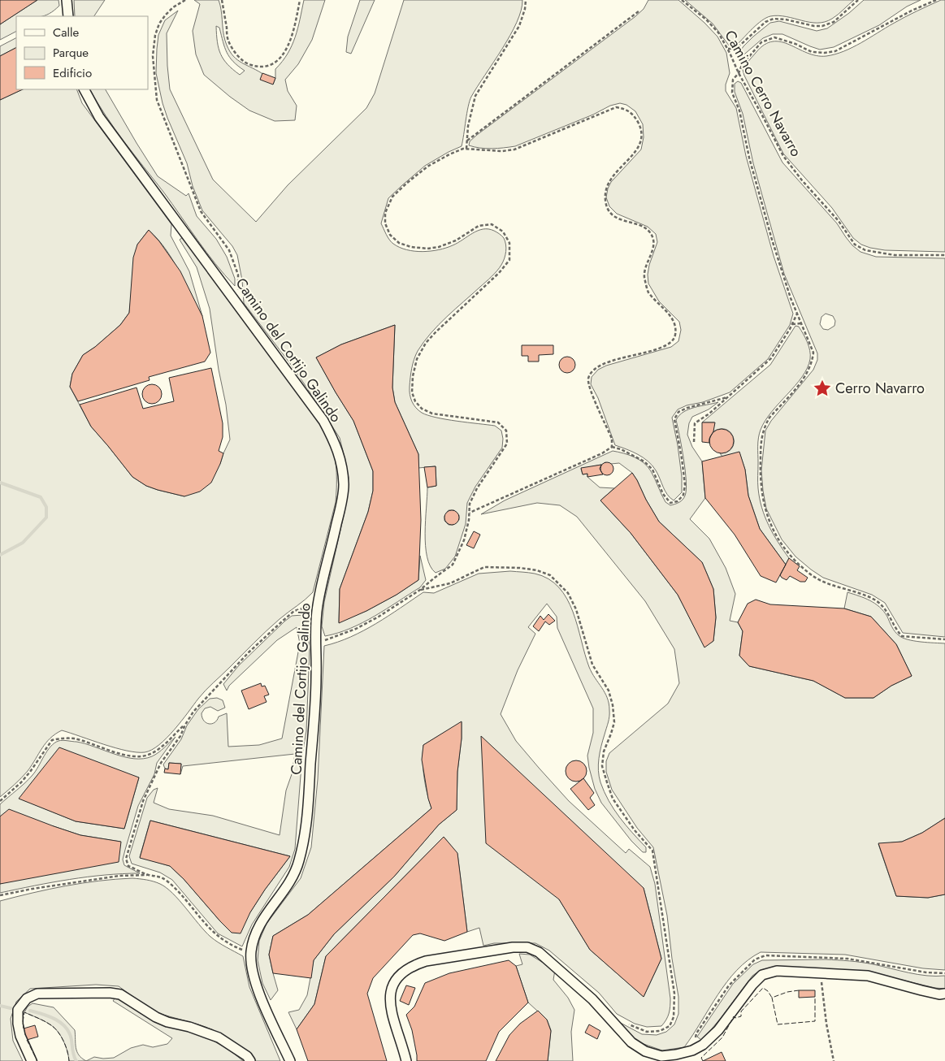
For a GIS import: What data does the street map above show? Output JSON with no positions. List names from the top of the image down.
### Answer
{
  "streets": {
    "street": ["Camino del Cortijo Galindo"],
    "path": ["Camino Cerro Navarro"]
  },
  "places": {
    "place": ["Cerro Navarro"]
  },
  "legend": ["Calle", "Parque", "Edificio"]
}
